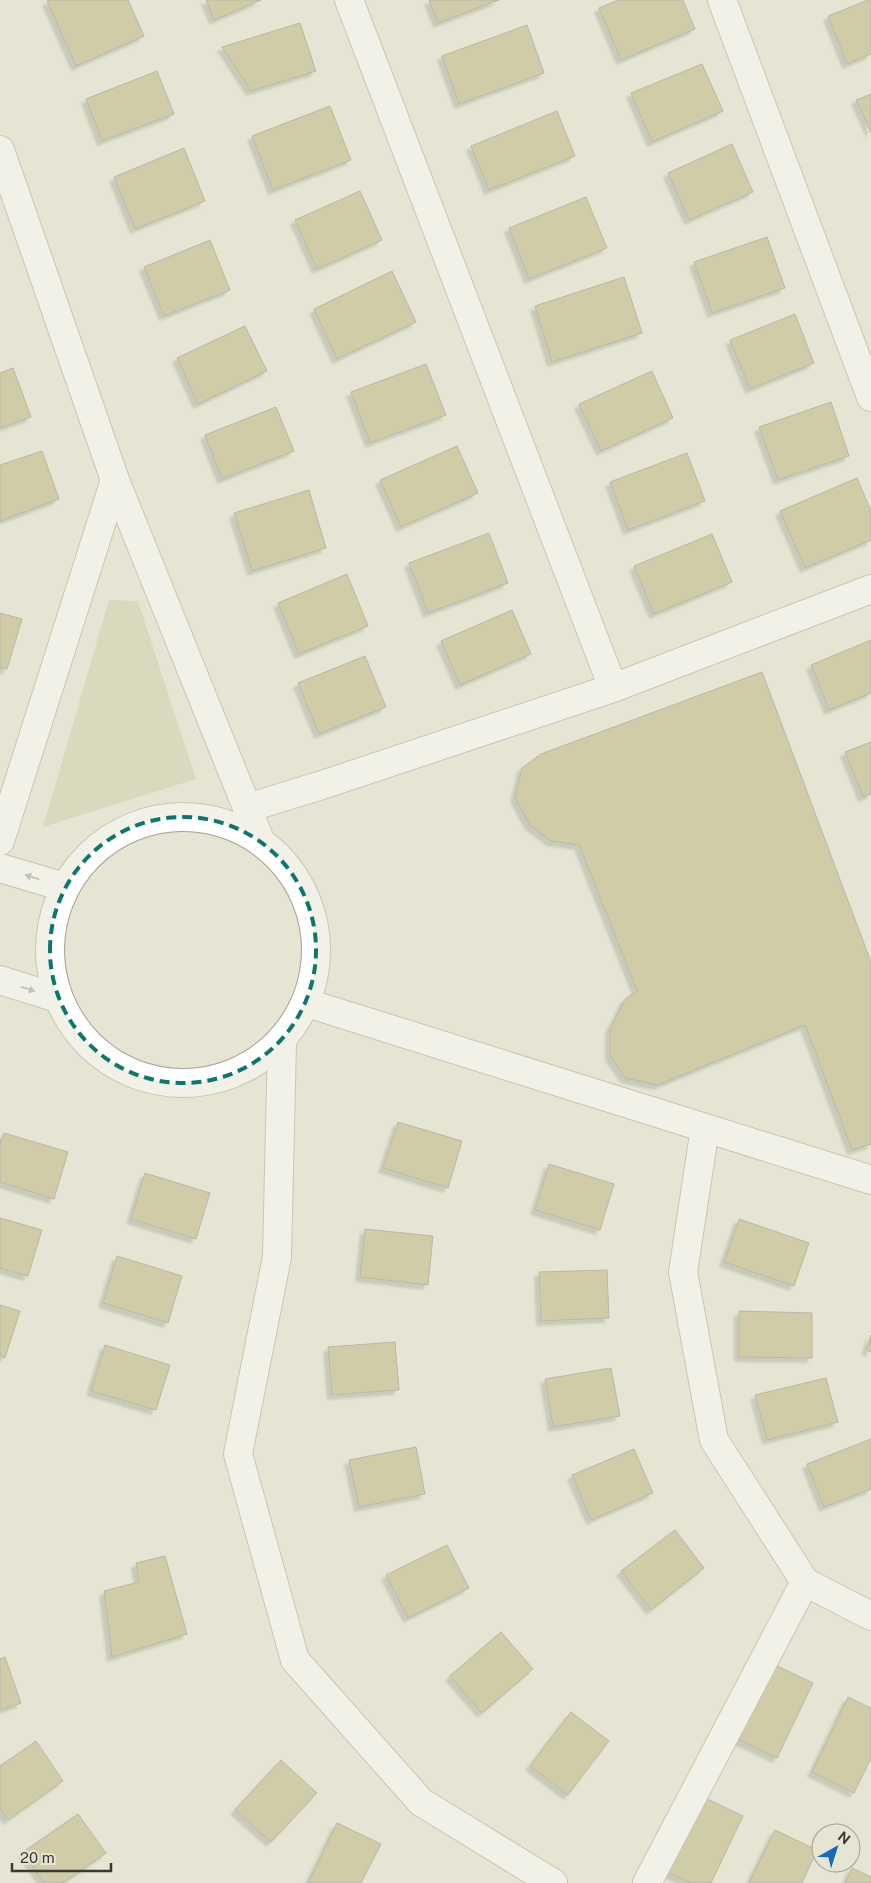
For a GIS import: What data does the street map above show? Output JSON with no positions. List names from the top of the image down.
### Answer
{
  "scale_bar": "20 m",
  "north": "top right"
}
